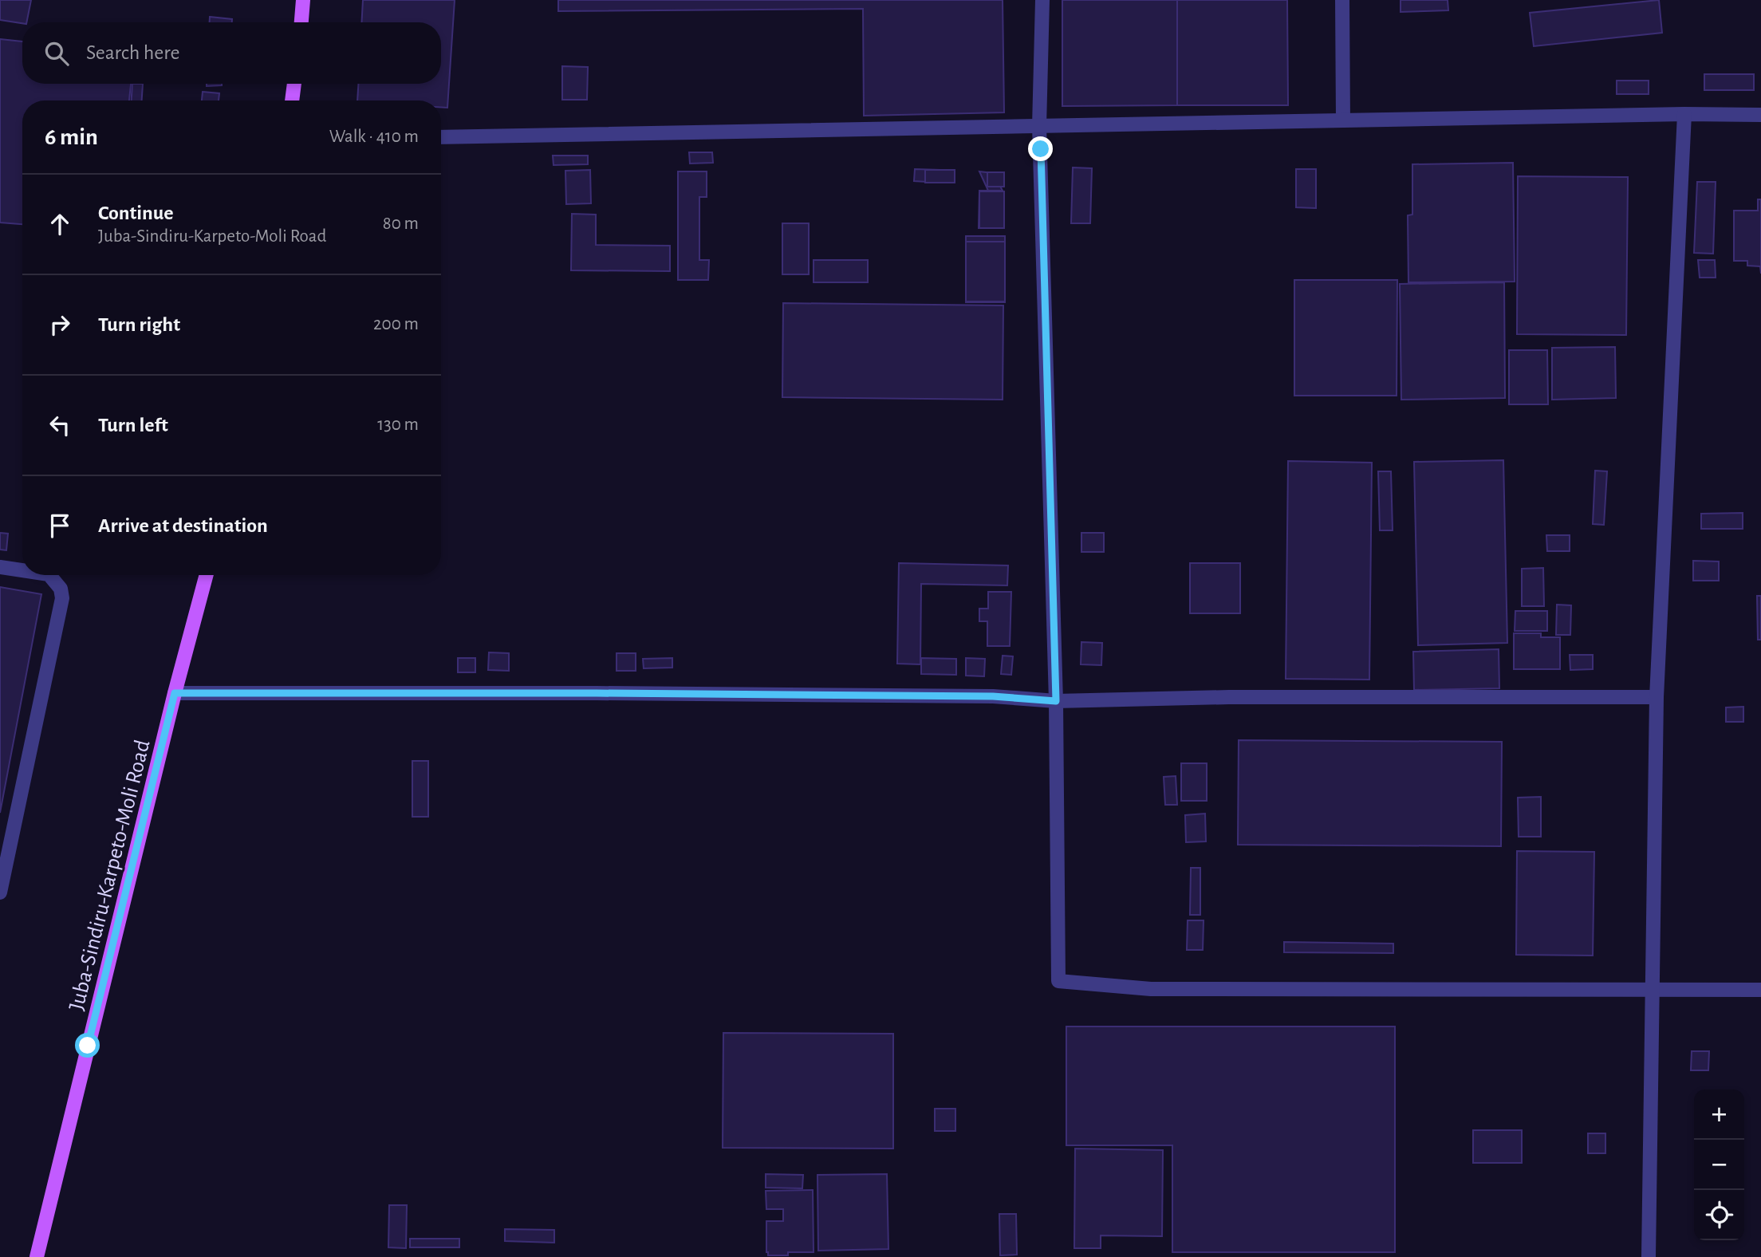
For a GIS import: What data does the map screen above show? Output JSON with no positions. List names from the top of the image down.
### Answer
{
  "streets": {
    "main road": ["Juba-Sindiru-Karpeto-Moli Road"]
  },
  "page": {
    "search": "Search here",
    "heading": ["6 min", "Walk · 410 m"],
    "list": [
      ["Continue", "Juba-Sindiru-Karpeto-Moli Road", "80 m"],
      ["Turn right", "200 m"],
      ["Turn left", "130 m"],
      "Arrive at destination"
    ],
    "map_buttons": ["+", "−"]
  }
}
